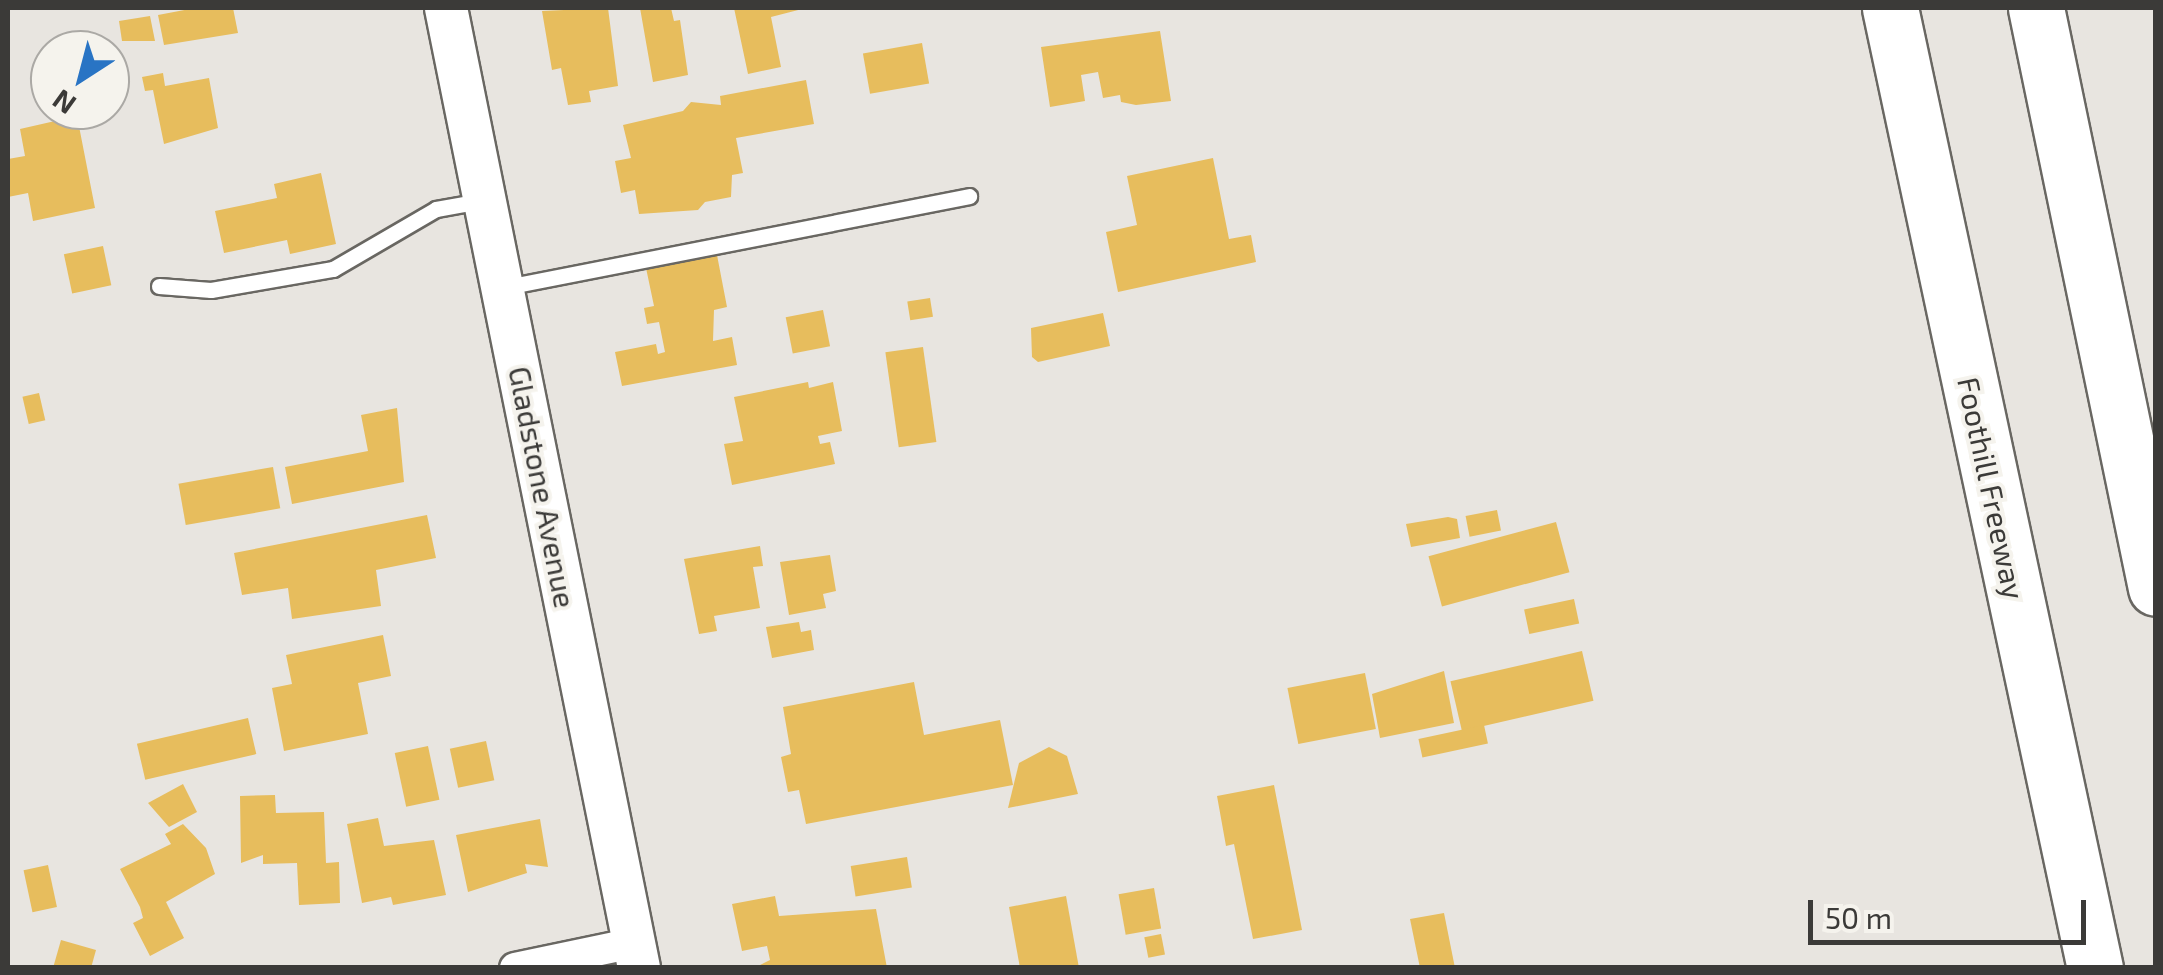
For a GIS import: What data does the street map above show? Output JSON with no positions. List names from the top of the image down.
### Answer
{
  "streets": {
    "highway": ["Foothill Freeway"],
    "street": ["Gladstone Avenue"]
  },
  "scale_bar": "50 m",
  "north": "bottom left"
}
